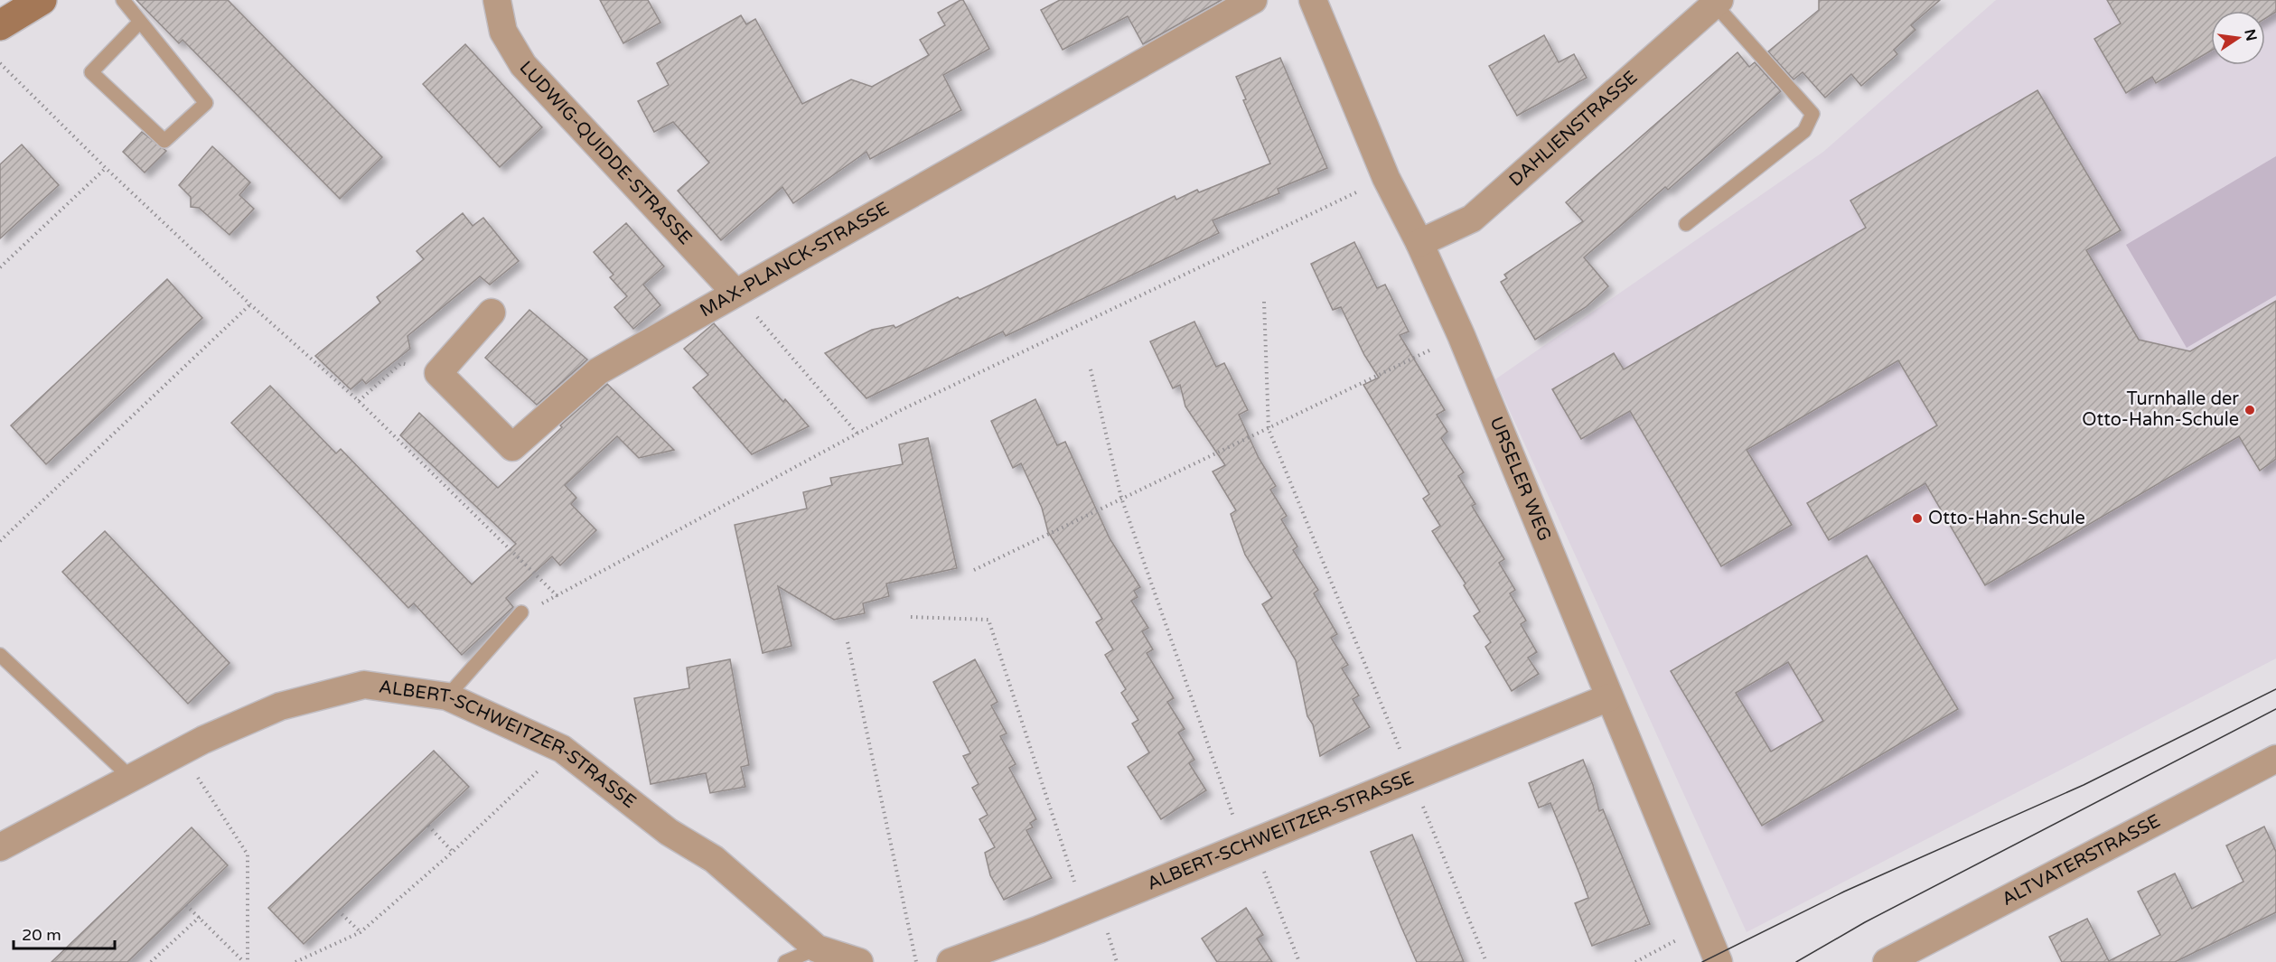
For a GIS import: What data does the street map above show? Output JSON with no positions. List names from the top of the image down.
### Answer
{
  "streets": {
    "street": [
      "DAHLIENSTRASSE",
      "LUDWIG-QUIDDE-STRASSE",
      "MAX-PLANCK-STRASSE",
      "URSELER WEG",
      "ALBERT-SCHWEITZER-STRASSE",
      "ALTVATERSTRASSE"
    ]
  },
  "crossings": [
    ["DAHLIENSTRASSE", "URSELER WEG"],
    ["LUDWIG-QUIDDE-STRASSE", "MAX-PLANCK-STRASSE"],
    ["URSELER WEG", "ALBERT-SCHWEITZER-STRASSE"]
  ],
  "places": ["Turnhalle der Otto-Hahn-Schule", "Otto-Hahn-Schule"],
  "scale_bar": "20 m",
  "north": "right"
}
